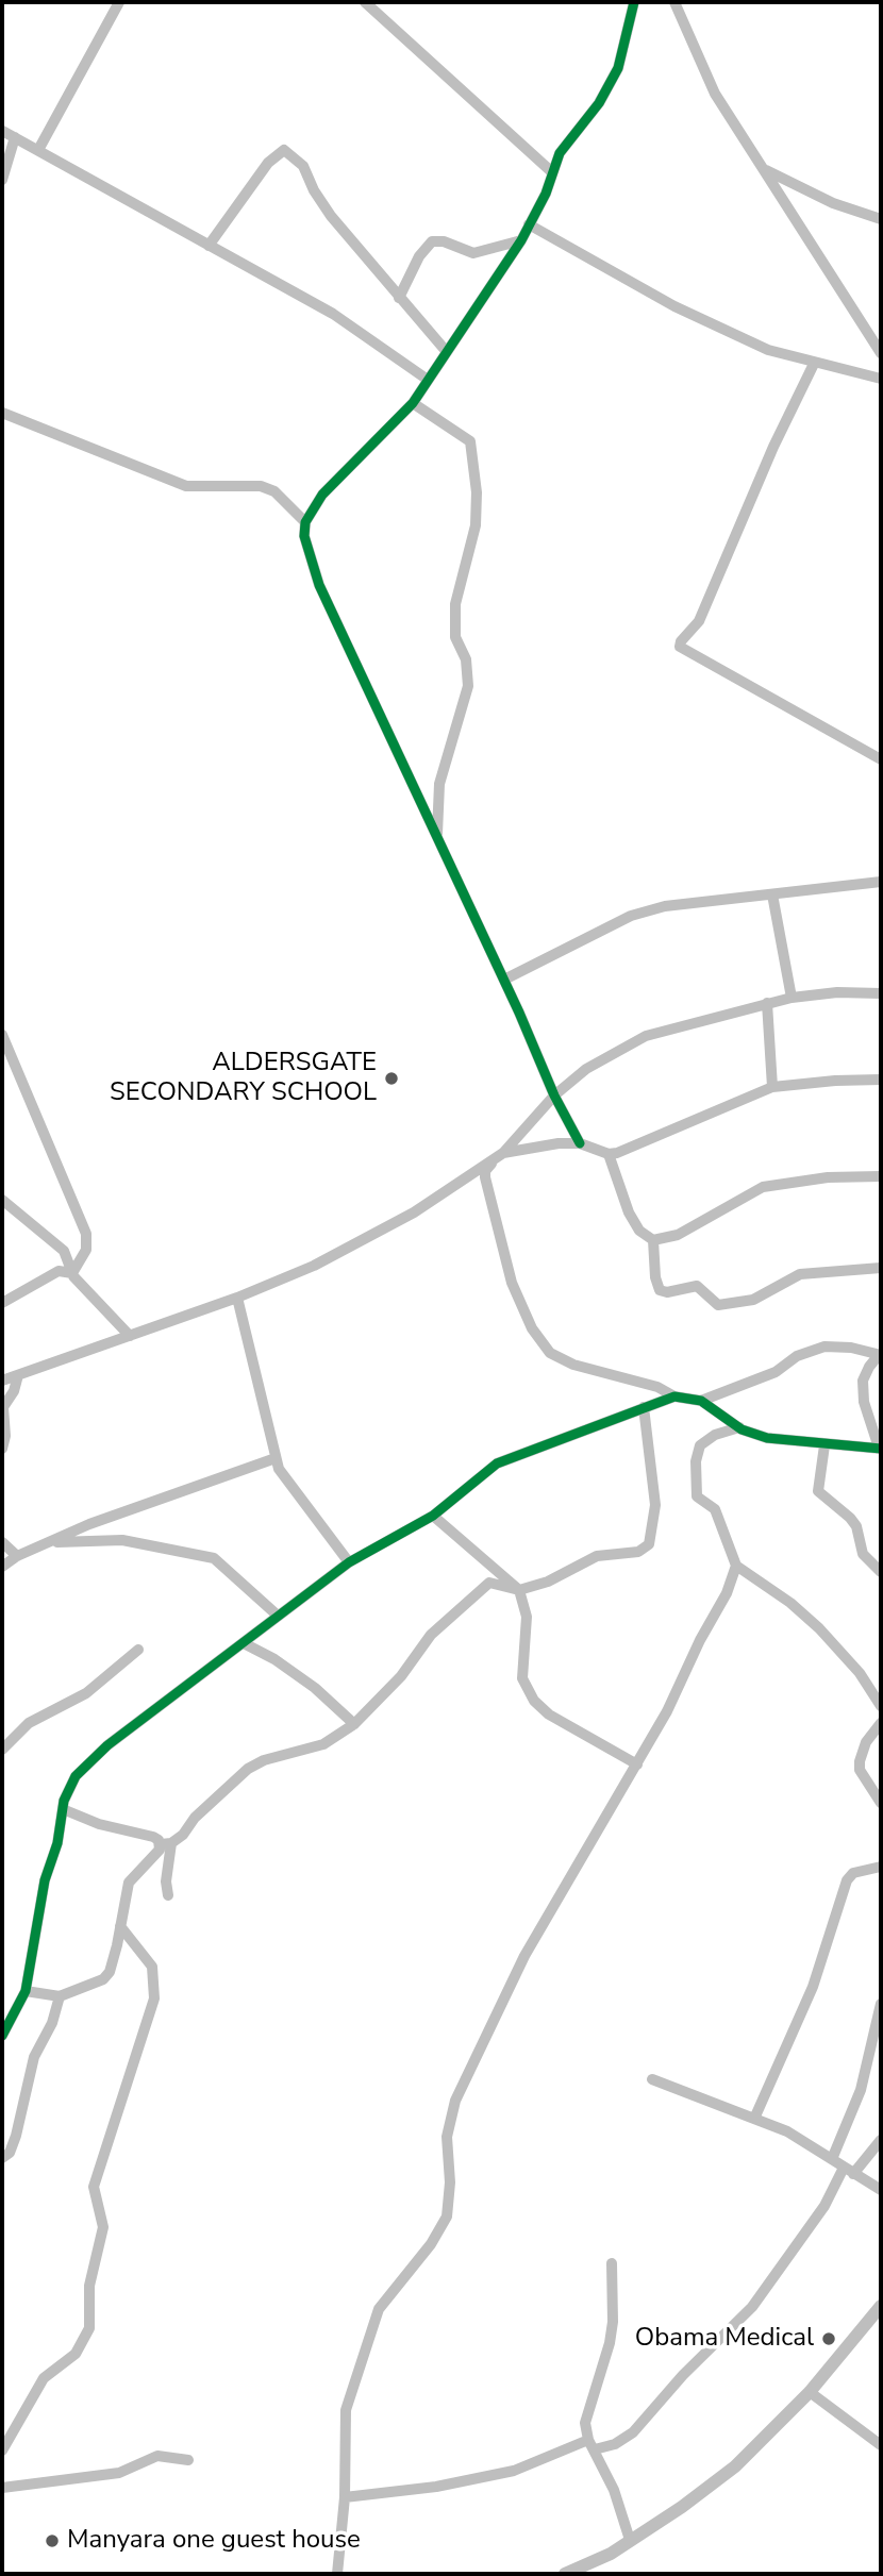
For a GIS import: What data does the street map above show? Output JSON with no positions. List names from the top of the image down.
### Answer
{
  "places": ["ALDERSGATE SECONDARY SCHOOL", "Obama Medical", "Manyara one guest house"]
}
